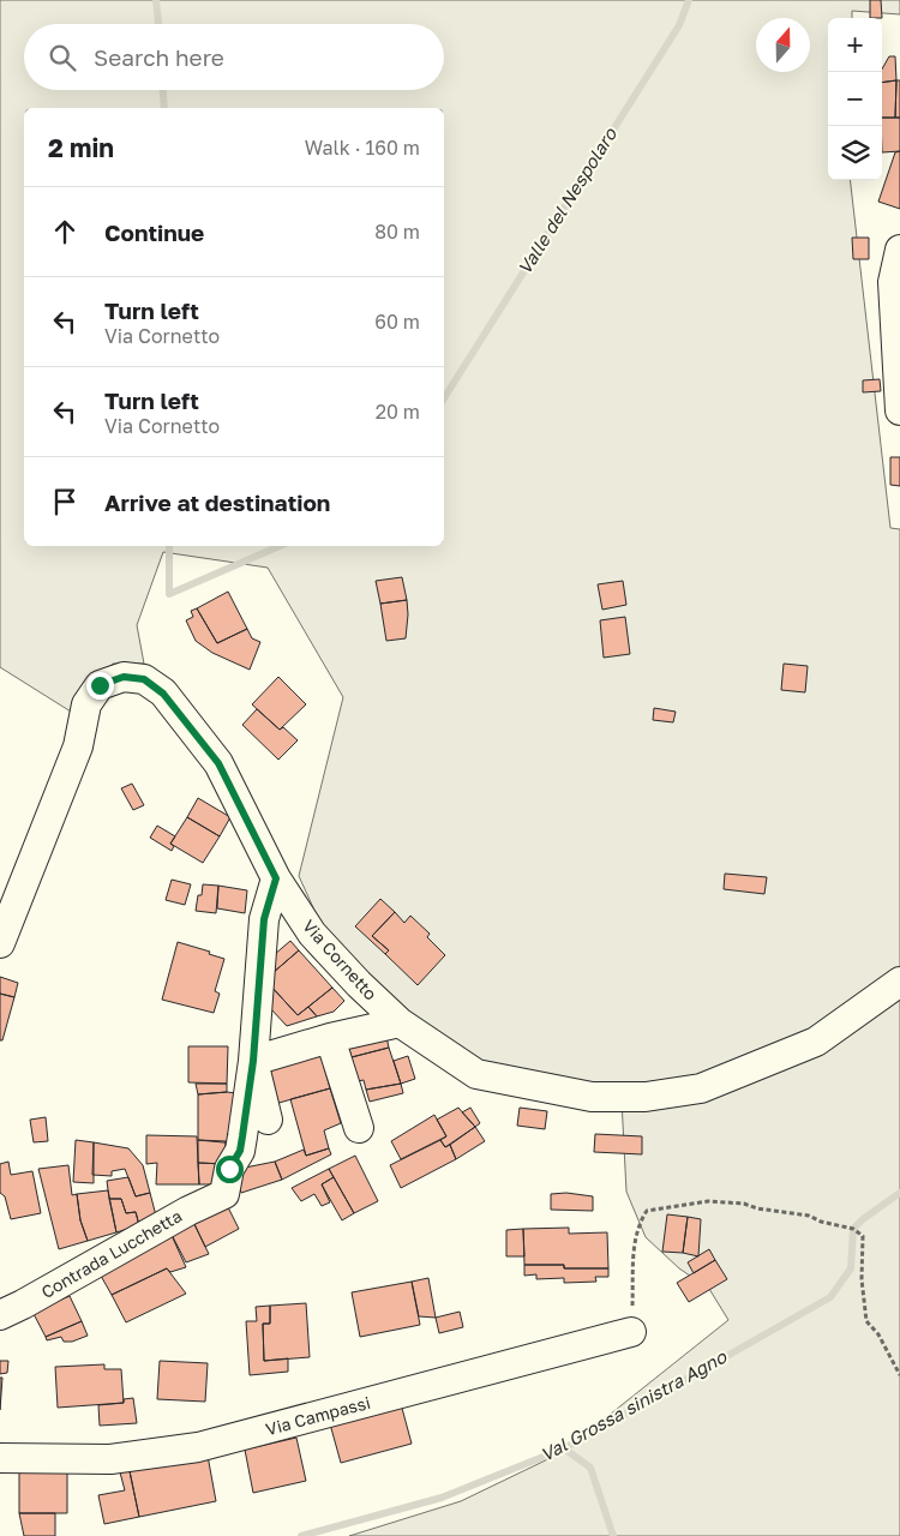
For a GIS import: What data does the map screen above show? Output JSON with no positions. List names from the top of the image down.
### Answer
{
  "streets": {
    "street": ["Via Cornetto", "Contrada Lucchetta", "Via Campassi"]
  },
  "water": ["Valle del Nespolaro", "Val Grossa sinistra Agno"],
  "north": "top",
  "page": {
    "map_buttons": ["+", "−"],
    "search": "Search here",
    "heading": ["2 min", "Walk · 160 m"],
    "list": [
      ["Continue", "80 m"],
      ["Turn left", "Via Cornetto", "60 m"],
      ["Turn left", "Via Cornetto", "20 m"],
      "Arrive at destination"
    ]
  }
}
